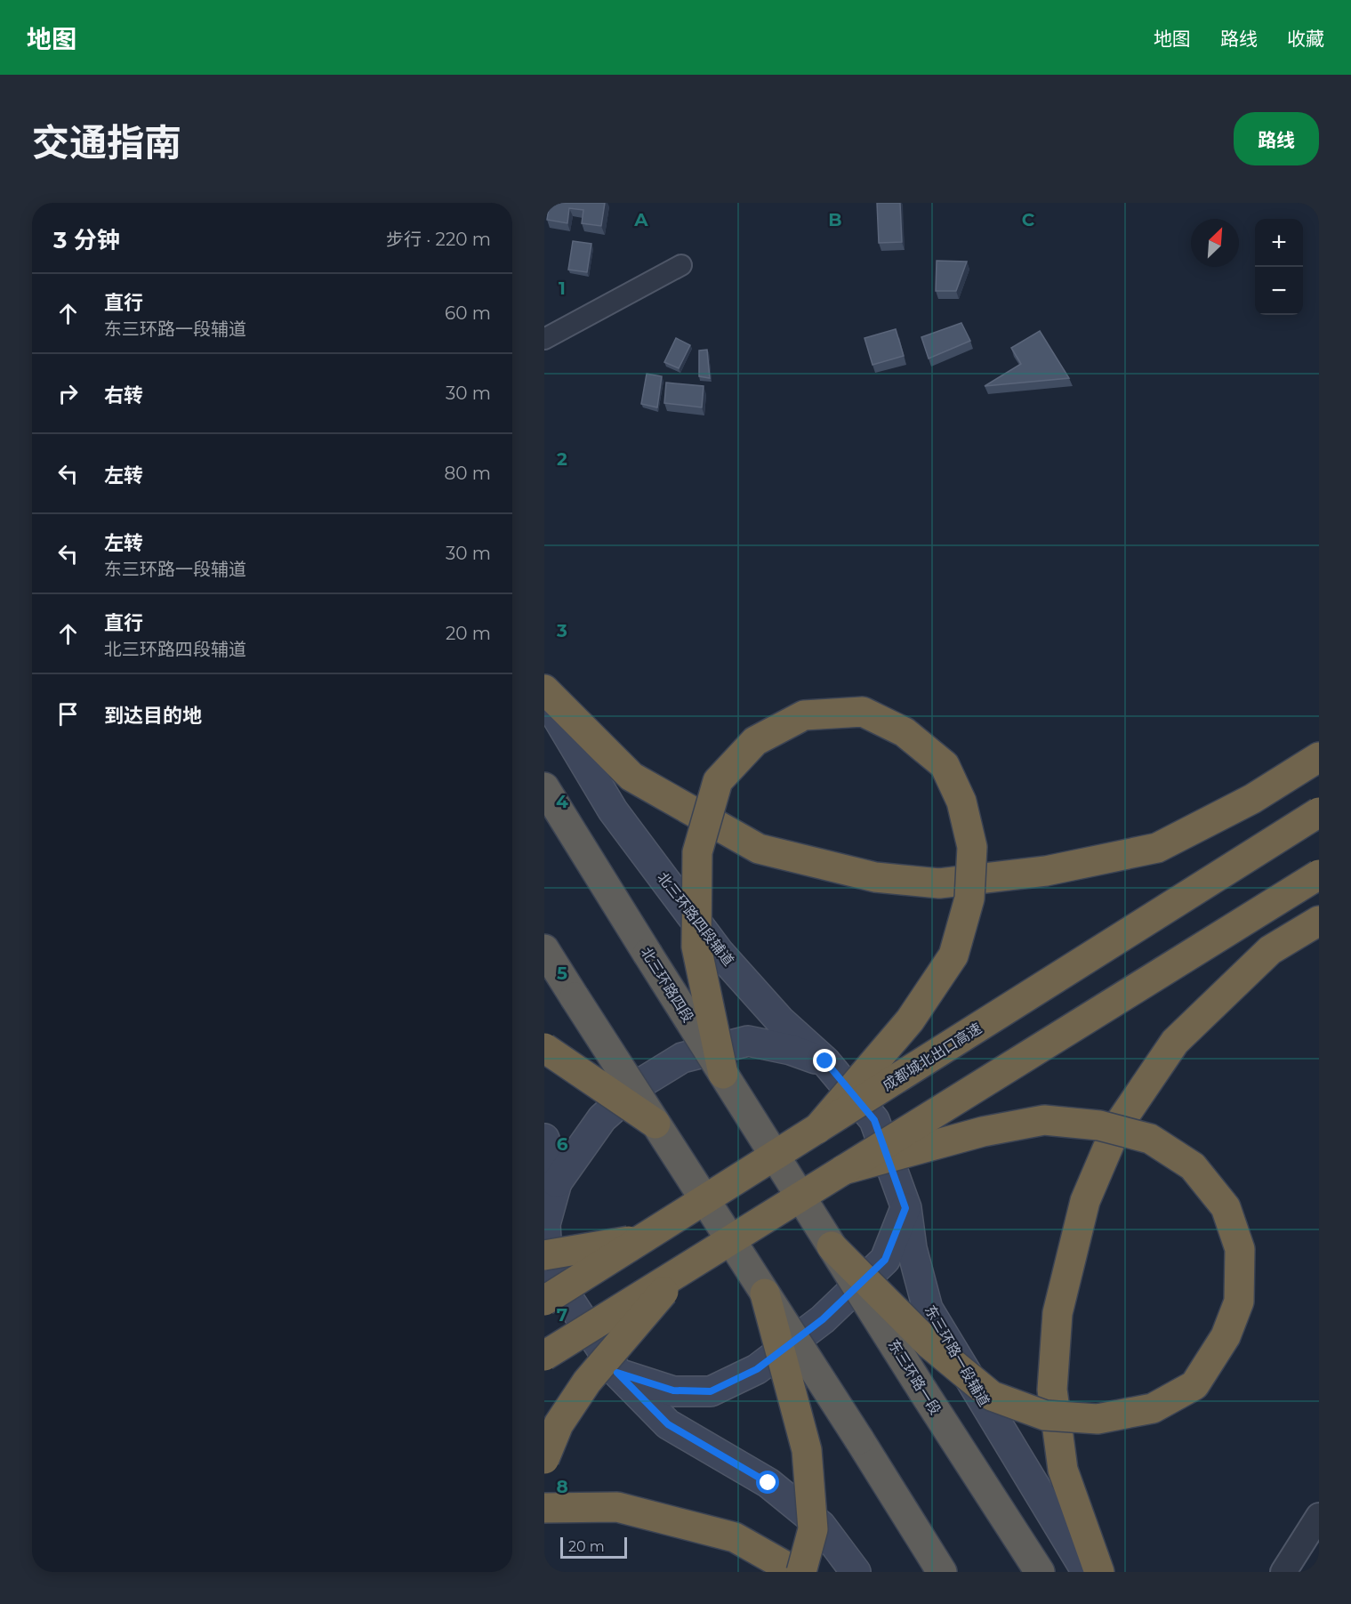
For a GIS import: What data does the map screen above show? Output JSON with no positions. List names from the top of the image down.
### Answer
{
  "streets": {
    "highway": ["北三环路四段", "成都城北出口高速", "东三环路一段"],
    "main road": ["北三环路四段辅道", "东三环路一段辅道"]
  },
  "crossings": [
    ["北三环路四段辅道", "东三环路一段辅道"],
    ["北三环路四段", "东三环路一段"]
  ],
  "scale_bar": "20 m",
  "north": "top right",
  "page": {
    "header": "地图",
    "nav": ["地图", "路线", "收藏"],
    "title": "交通指南",
    "buttons": "路线",
    "heading": ["3 分钟", "步行 · 220 m"],
    "map_buttons": ["+", "−"],
    "list": [
      ["直行", "东三环路一段辅道", "60 m"],
      ["右转", "30 m"],
      ["左转", "80 m"],
      ["左转", "东三环路一段辅道", "30 m"],
      ["直行", "北三环路四段辅道", "20 m"],
      "到达目的地"
    ],
    "scale": "20 m"
  },
  "grid": {
    "columns": ["A", "B", "C"],
    "rows": [
      "1",
      "2",
      "3",
      "4",
      "5",
      "6",
      "7",
      "8"
    ]
  }
}
